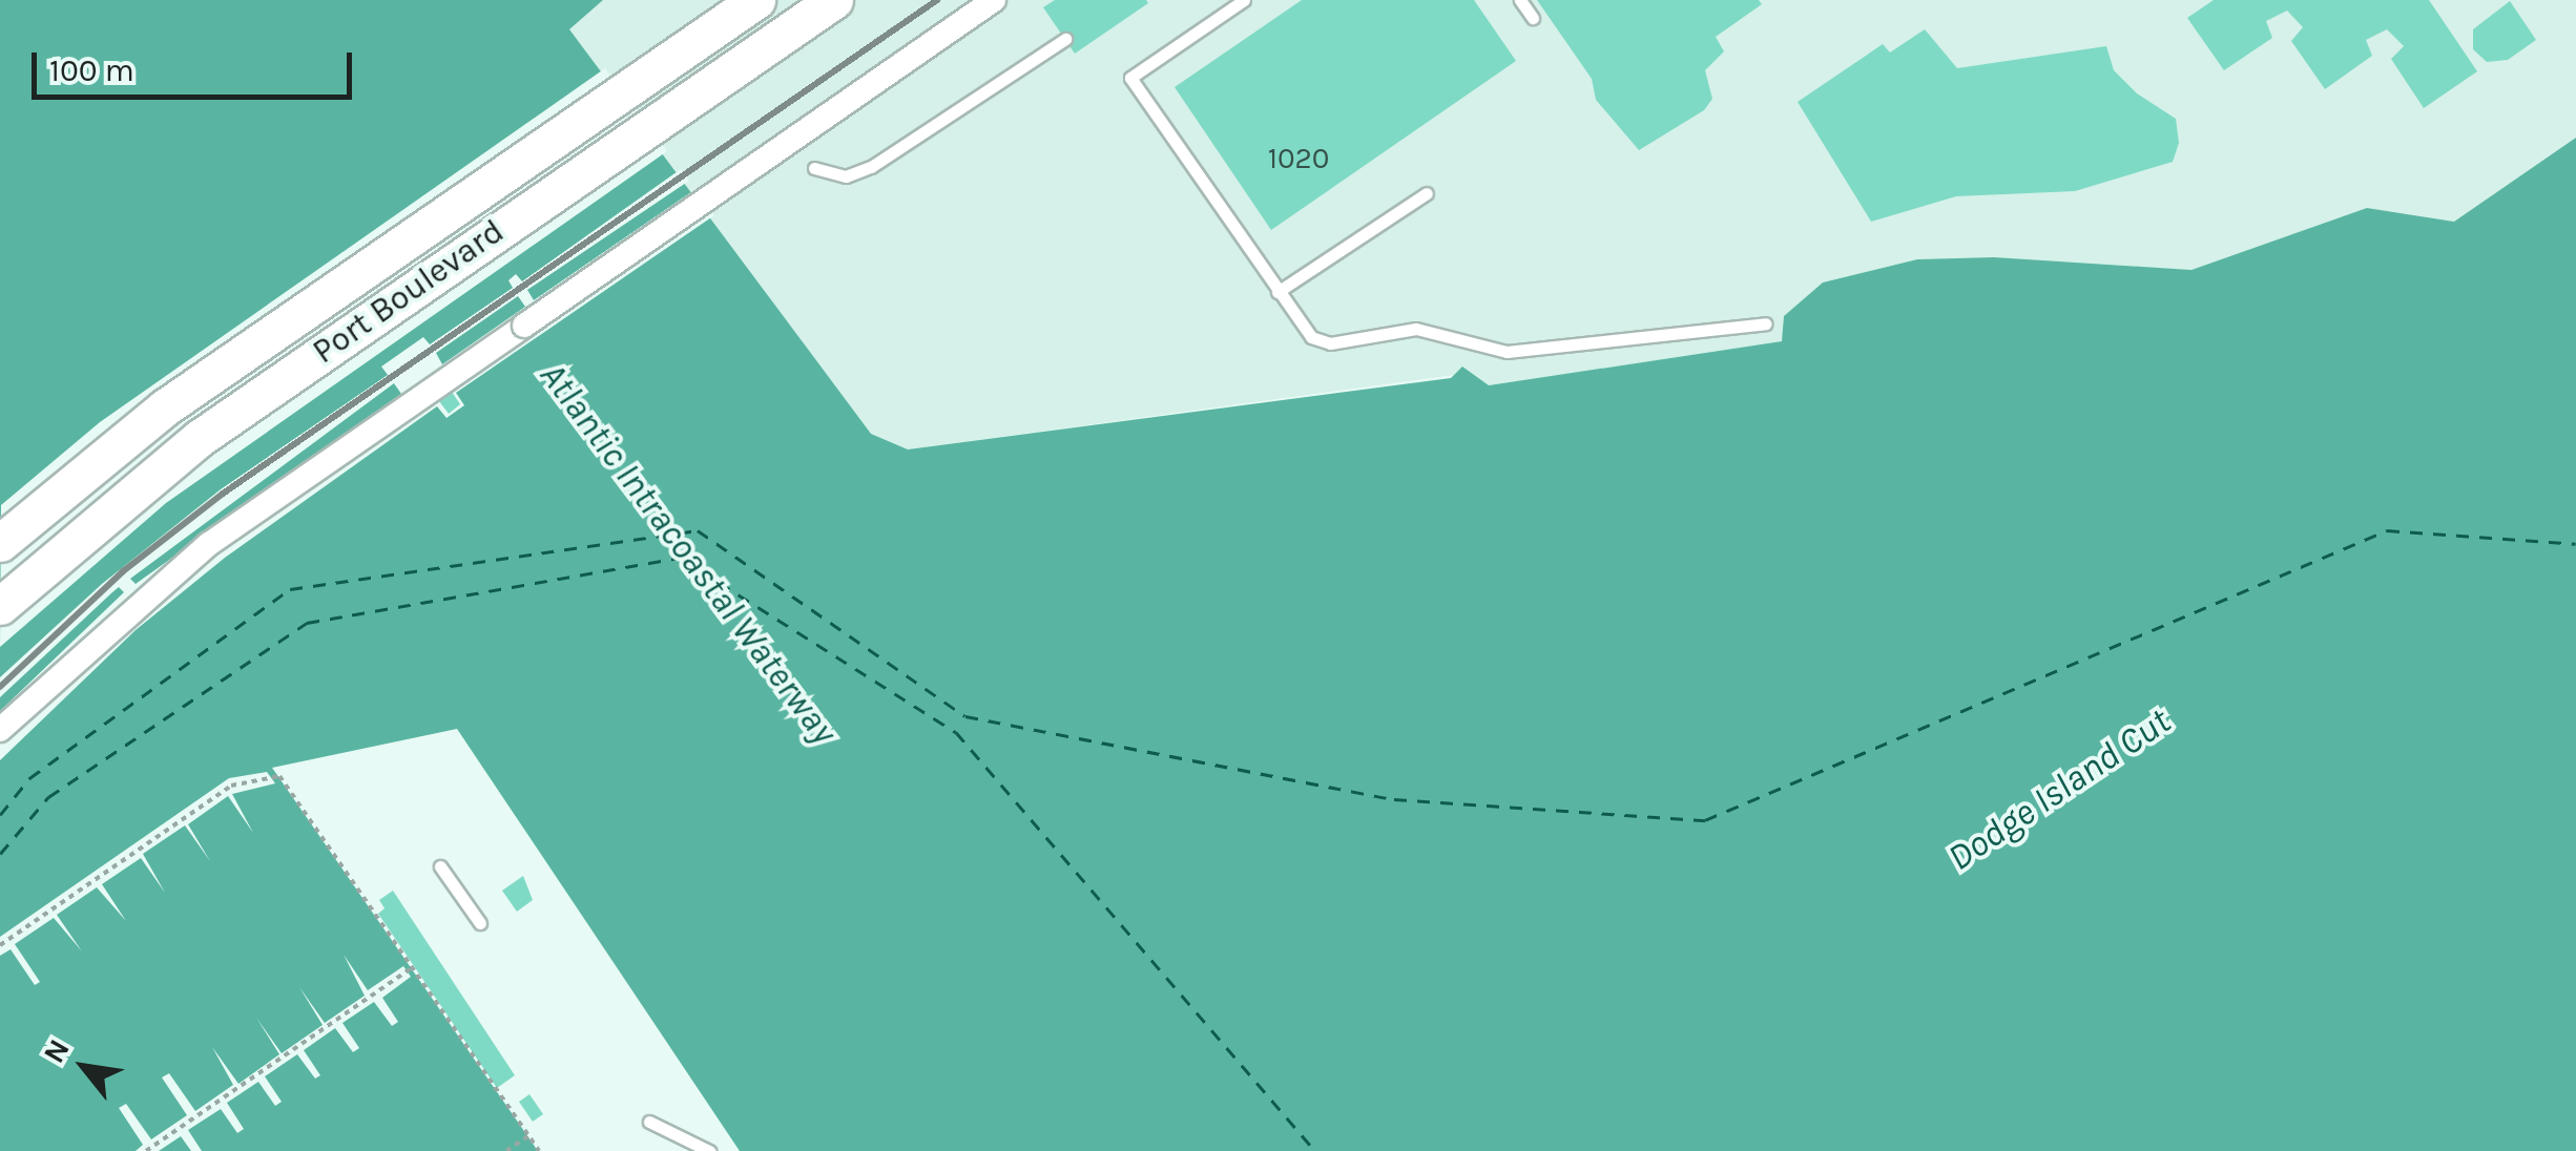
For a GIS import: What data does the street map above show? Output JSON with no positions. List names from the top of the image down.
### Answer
{
  "streets": {
    "main road": ["Port Boulevard"]
  },
  "water": ["Atlantic Intracoastal Waterway", "Dodge Island Cut"],
  "house_numbers": ["1020"],
  "scale_bar": "100 m",
  "north": "top left"
}
